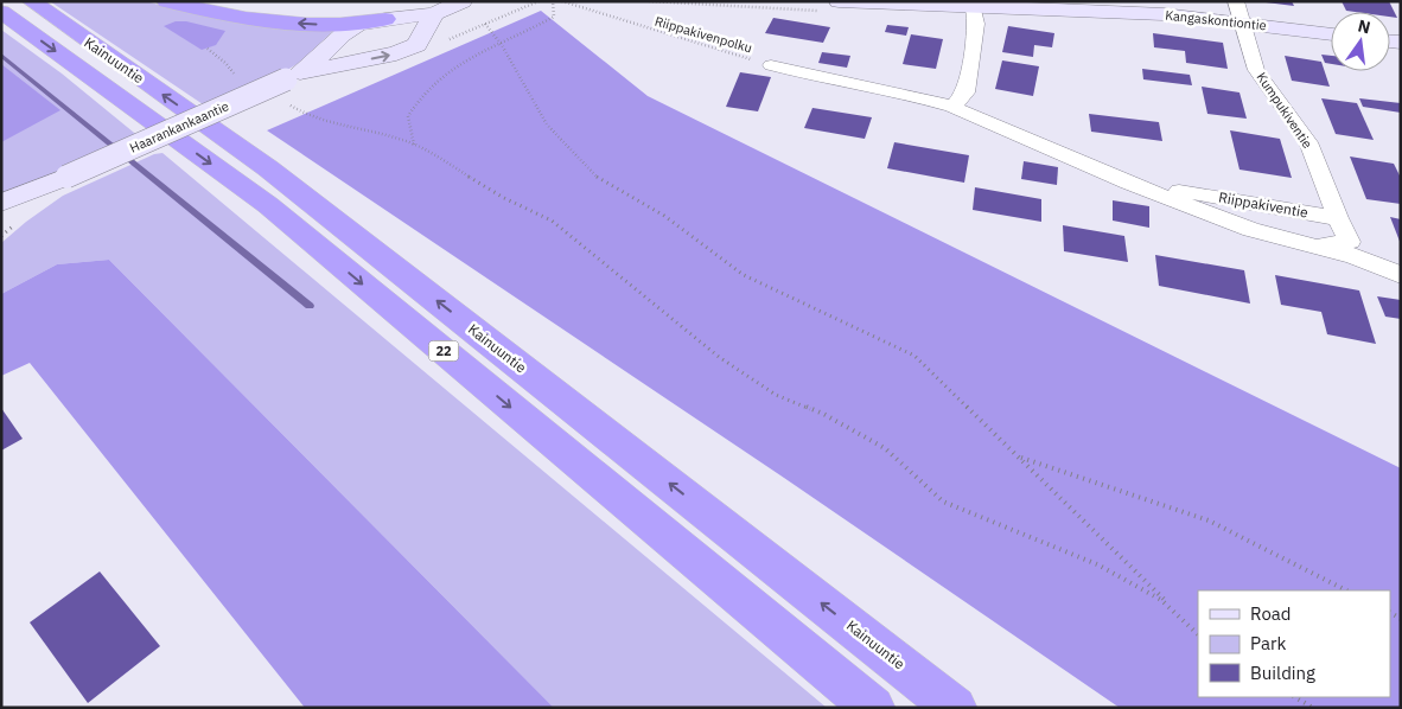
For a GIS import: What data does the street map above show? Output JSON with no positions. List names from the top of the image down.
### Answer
{
  "streets": {
    "highway": ["Kainuuntie", "22"],
    "street": [
      "Kangaskontiontie",
      "Kumpukiventie",
      "Haarankankaantie",
      "Riippakiventie"
    ],
    "path": ["Riippakivenpolku"]
  },
  "crossings": [
    ["Kangaskontiontie", "Kumpukiventie"],
    ["Riippakivenpolku", "Riippakiventie"],
    ["Kumpukiventie", "Riippakiventie"]
  ],
  "legend": ["Road", "Park", "Building"],
  "north": "top"
}
